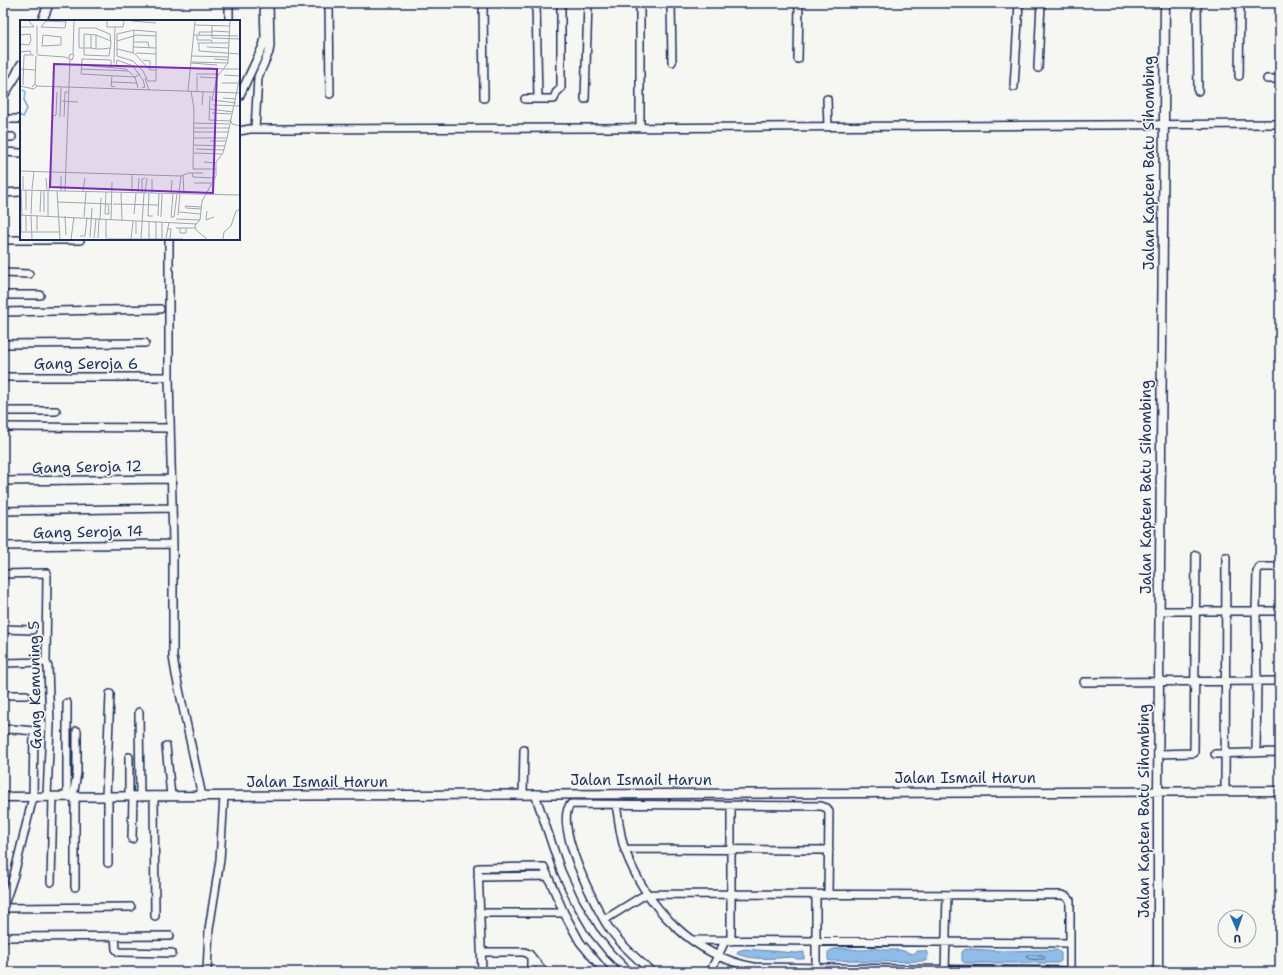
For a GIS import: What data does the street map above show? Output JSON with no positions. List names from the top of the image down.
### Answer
{
  "streets": {
    "street": [
      "Jalan Kapten Batu Sihombing",
      "Gang Seroja 6",
      "Gang Seroja 12",
      "Gang Seroja 14",
      "Gang Kemuning 5",
      "Jalan Ismail Harun"
    ]
  },
  "crossings": [
    ["Jalan Kapten Batu Sihombing", "Jalan Ismail Harun"],
    ["Gang Kemuning 5", "Jalan Ismail Harun"]
  ],
  "north": "bottom"
}
